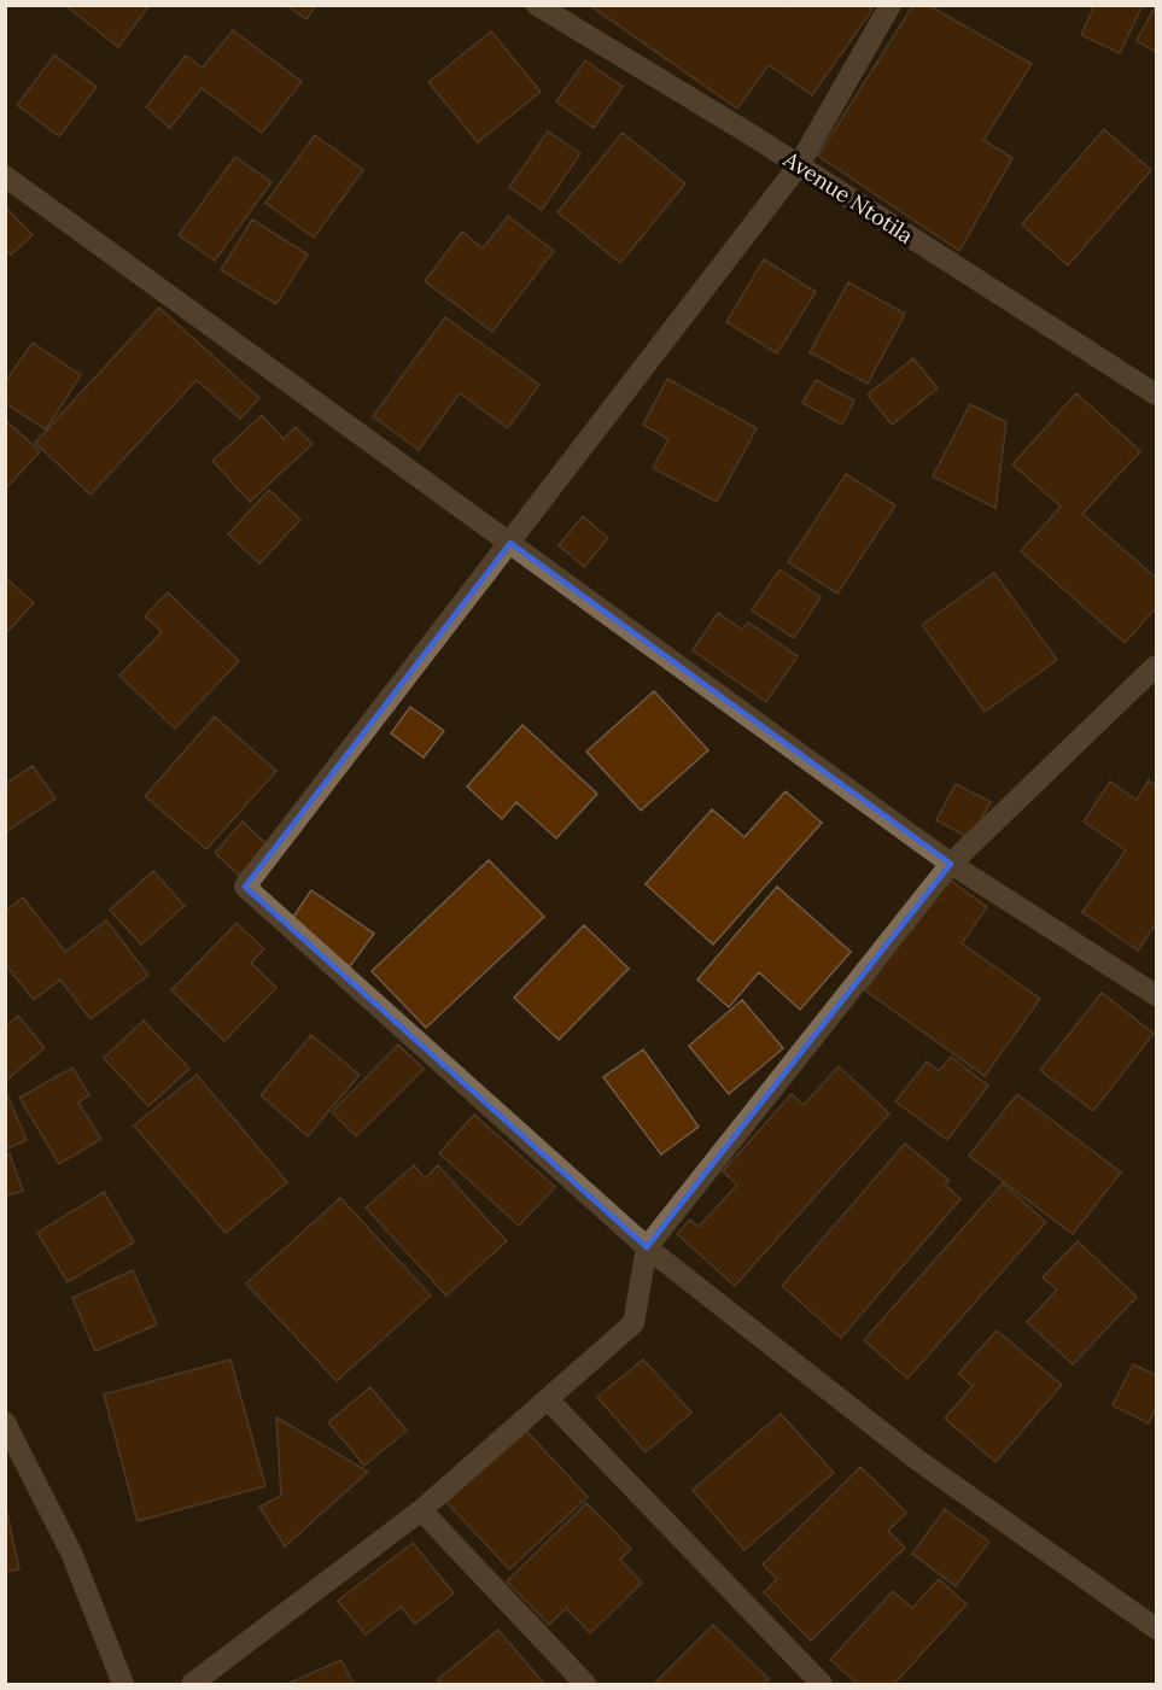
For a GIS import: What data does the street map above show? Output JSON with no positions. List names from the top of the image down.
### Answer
{
  "streets": {
    "street": ["Avenue Ntotila"]
  }
}
